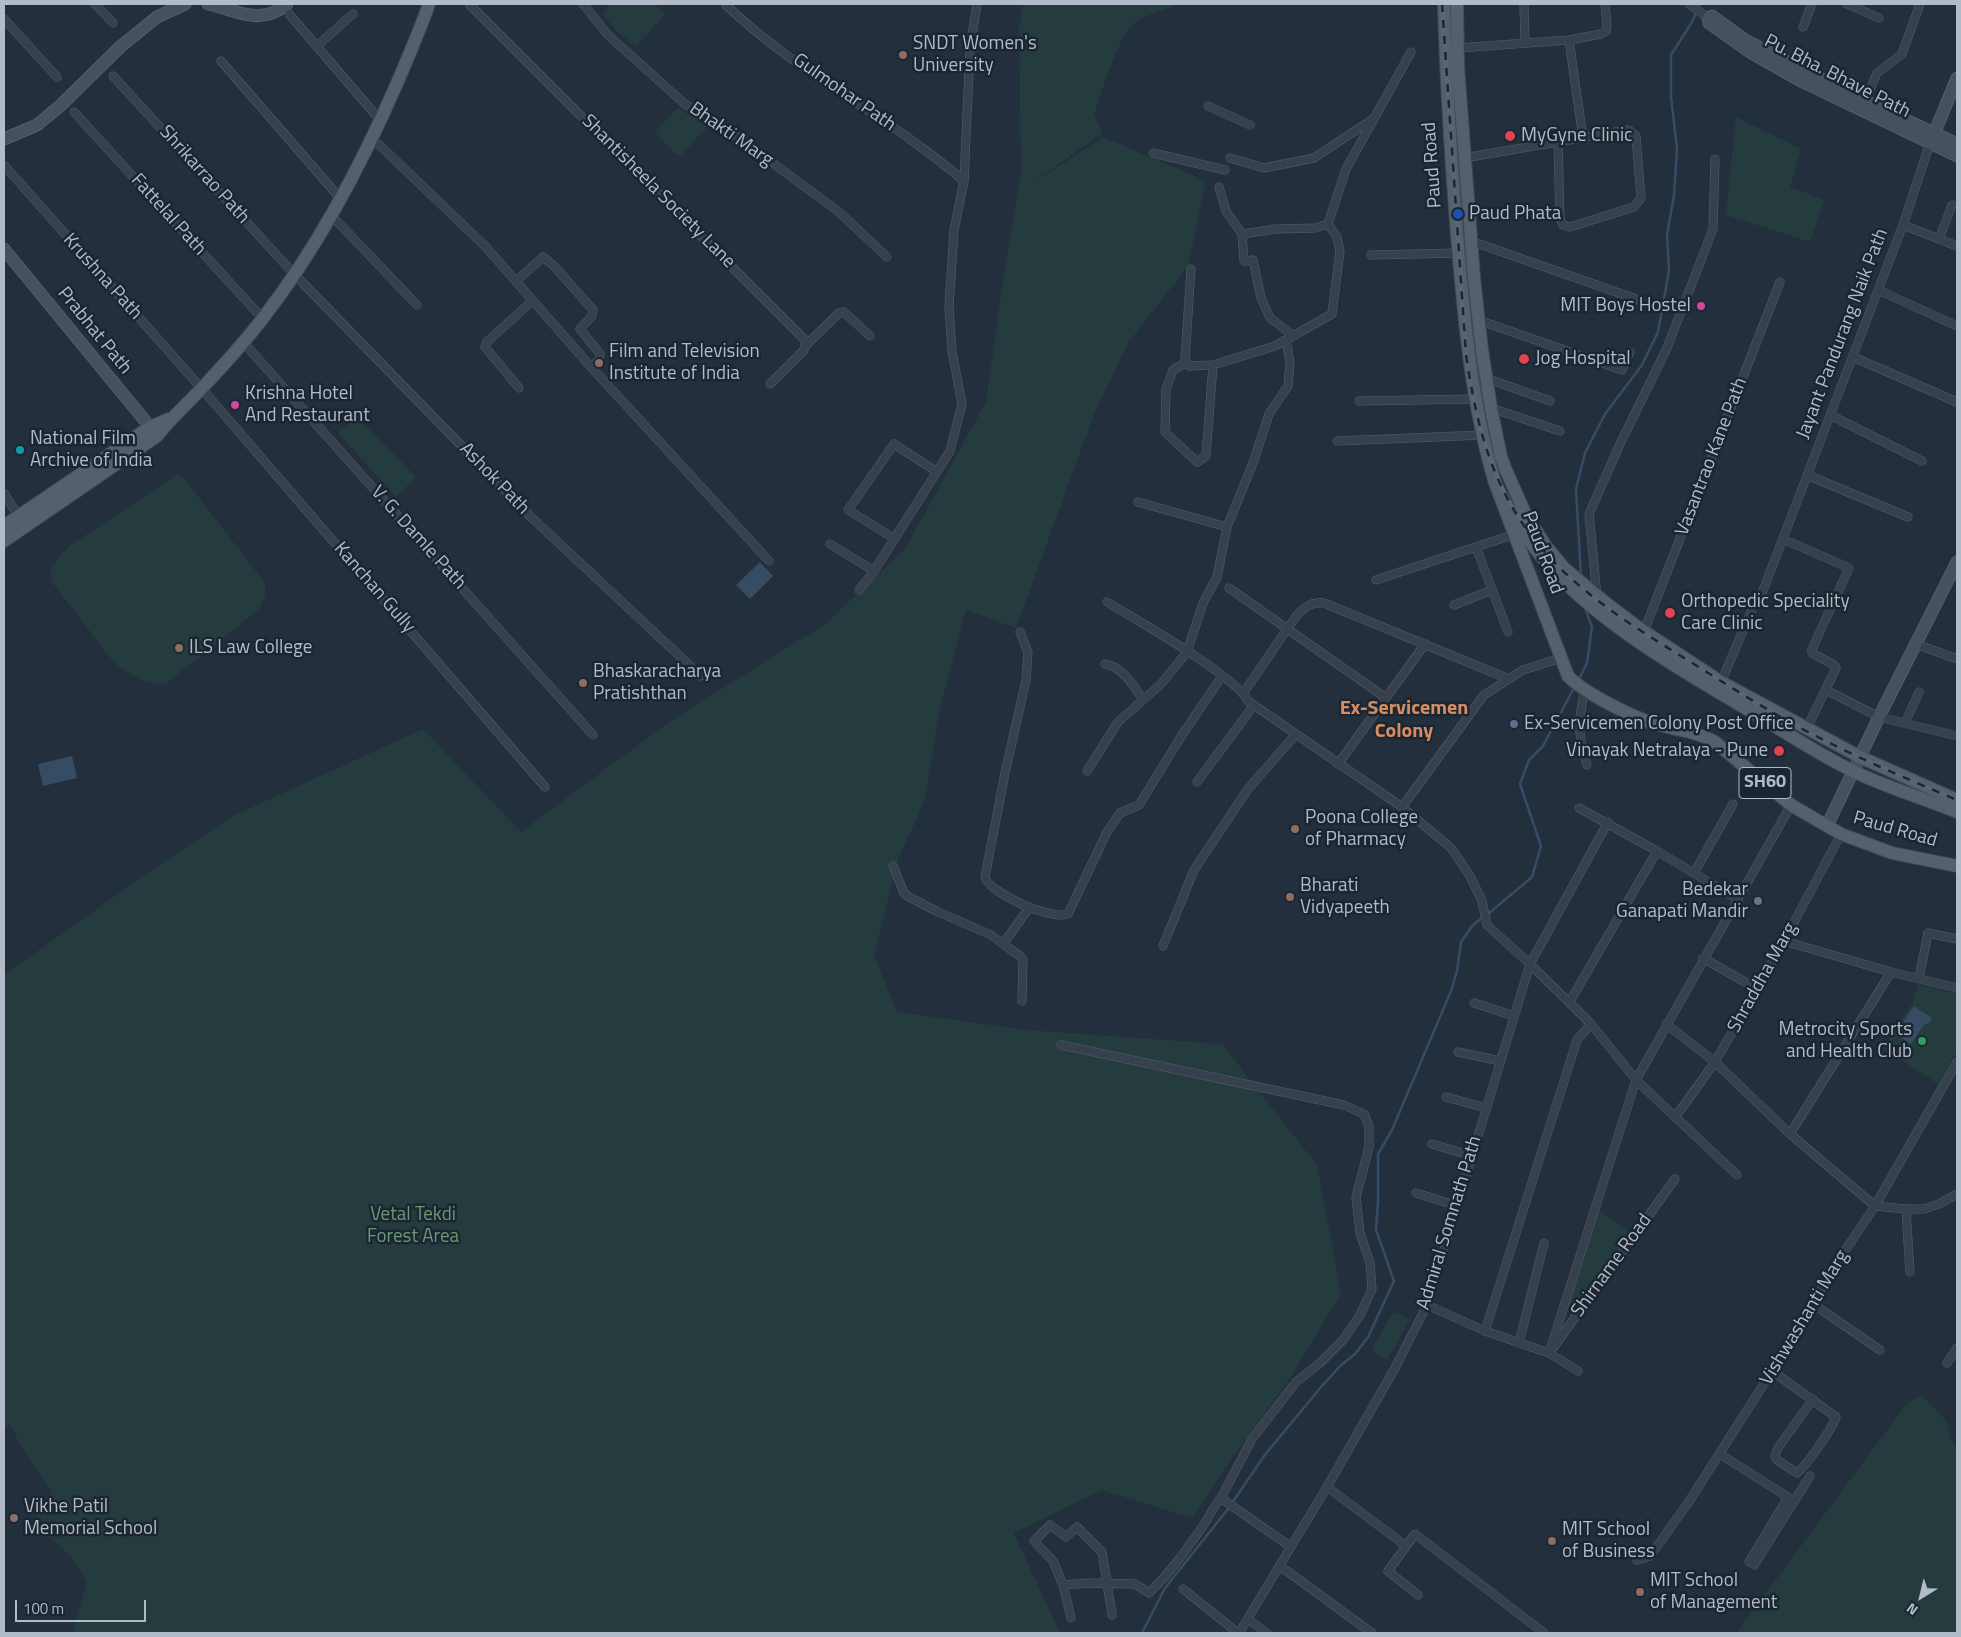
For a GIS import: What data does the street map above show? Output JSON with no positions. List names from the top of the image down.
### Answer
{
  "streets": {
    "main road": ["Paud Road", "SH60"],
    "street": [
      "Pu. Bha. Bhave Path",
      "Gulmohar Path",
      "Bhakti Marg",
      "Shrikarrao Path",
      "Shantisheela Society Lane",
      "Fattelal Path",
      "Krushna Path",
      "Prabhat Path",
      "Jayant Pandurang Naik Path",
      "Vasantrao Kane Path",
      "Ashok Path",
      "V. G. Damle Path",
      "Kanchan Gully",
      "Shraddha Marg",
      "Admiral Somnath Path",
      "Shirname Road",
      "Vishwashanti Marg"
    ]
  },
  "crossings": [
    ["Pu. Bha. Bhave Path", "Jayant Pandurang Naik Path"],
    ["Paud Road", "Vasantrao Kane Path"],
    ["Paud Road", "Shraddha Marg"],
    ["Shrikarrao Path", "Ashok Path"],
    ["Krushna Path", "Kanchan Gully"]
  ],
  "districts": ["Ex-Servicemen Colony"],
  "parks": ["Vetal Tekdi Forest Area"],
  "places": [
    "SNDT Women's University",
    "MyGyne Clinic",
    "Paud Phata",
    "MIT Boys Hostel",
    "Jog Hospital",
    "Film and Television Institute of India",
    "Krishna Hotel And Restaurant",
    "National Film Archive of India",
    "Orthopedic Speciality Care Clinic",
    "ILS Law College",
    "Bhaskaracharya Pratishthan",
    "Ex-Servicemen Colony Post Office",
    "Vinayak Netralaya - Pune",
    "Poona College of Pharmacy",
    "Bharati Vidyapeeth",
    "Bedekar Ganapati Mandir",
    "Metrocity Sports and Health Club",
    "Vikhe Patil Memorial School",
    "MIT School of Business",
    "MIT School of Management"
  ],
  "scale_bar": "100 m",
  "north": "bottom left"
}
